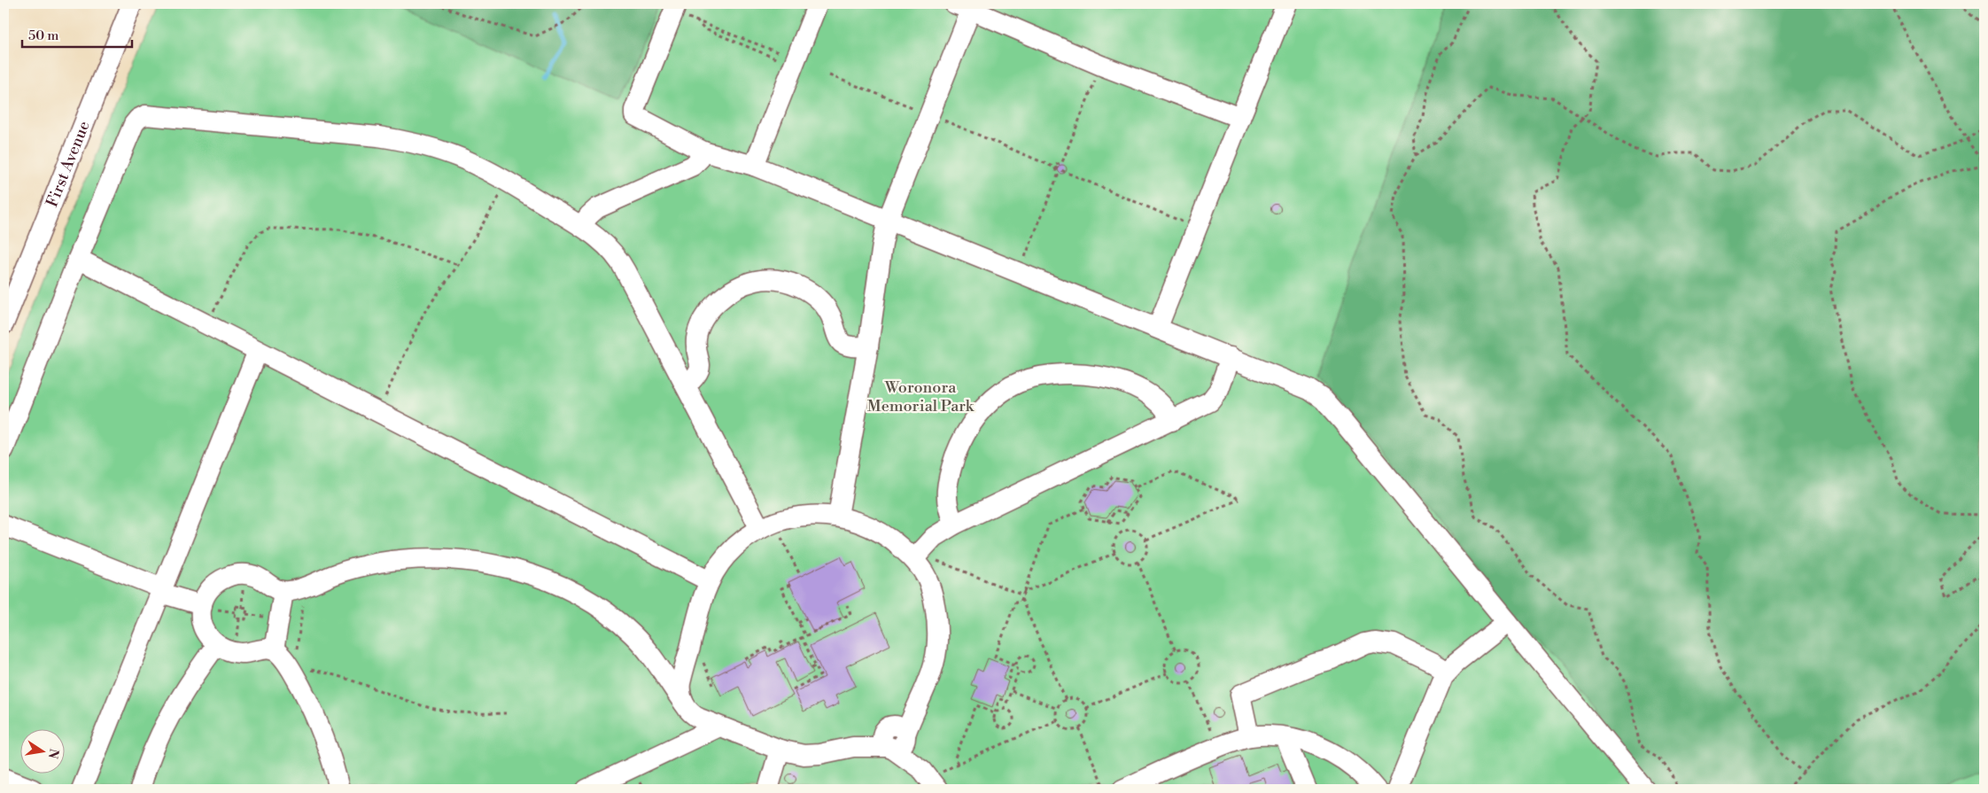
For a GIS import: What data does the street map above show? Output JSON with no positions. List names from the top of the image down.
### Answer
{
  "streets": {
    "street": ["First Avenue"]
  },
  "parks": ["Woronora Memorial Park"],
  "scale_bar": "50 m",
  "north": "right"
}
